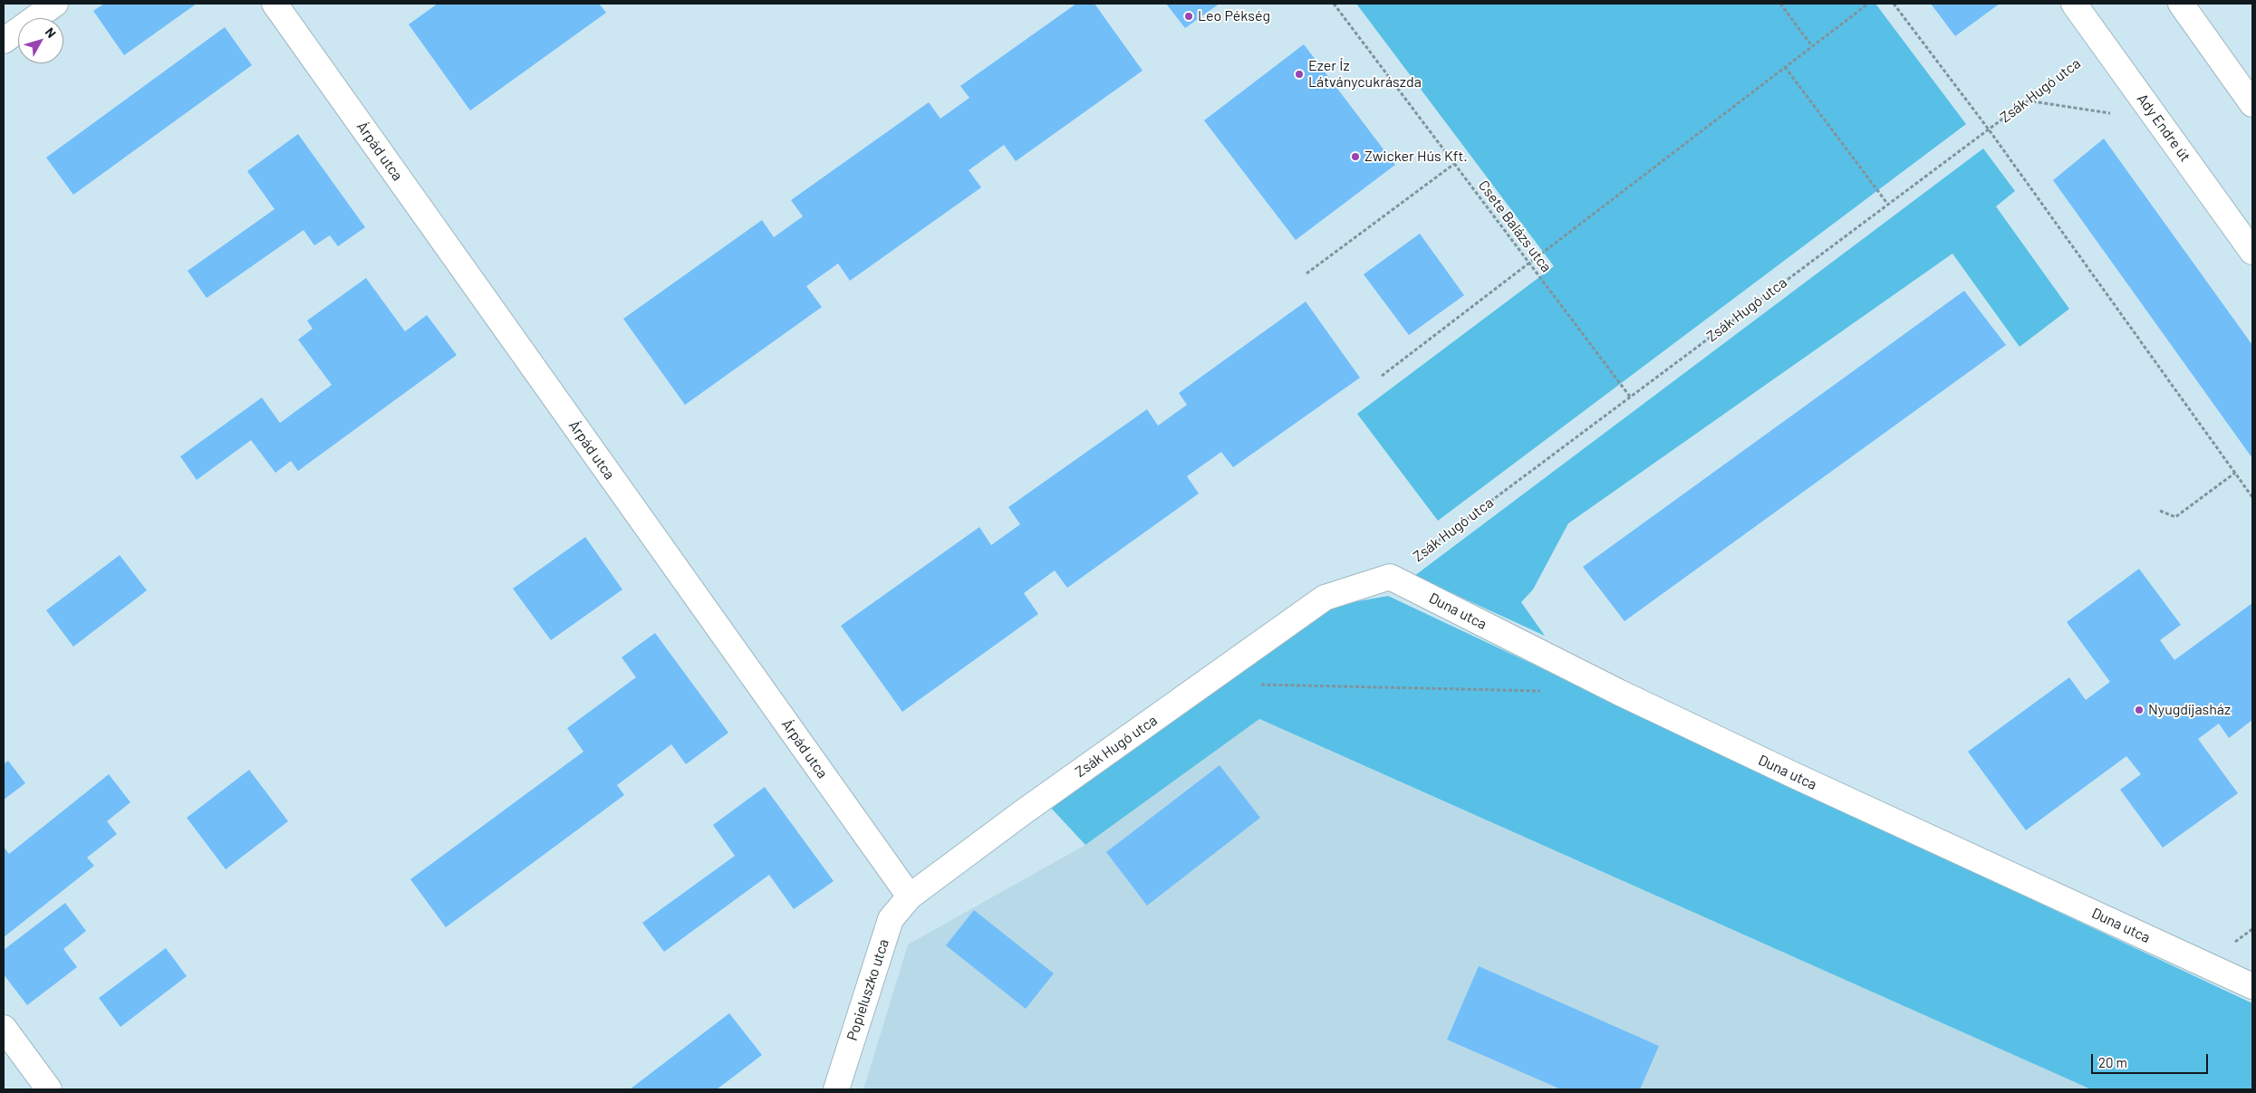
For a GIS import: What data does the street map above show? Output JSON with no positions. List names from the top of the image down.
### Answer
{
  "streets": {
    "street": [
      "Zsák Hugó utca",
      "Ady Endre út",
      "Árpád utca",
      "Duna utca",
      "Popieluszko utca"
    ],
    "path": ["Csete Balázs utca"]
  },
  "crossings": [
    ["Zsák Hugó utca", "Ady Endre út"],
    ["Zsák Hugó utca", "Árpád utca"],
    ["Zsák Hugó utca", "Csete Balázs utca"],
    ["Zsák Hugó utca", "Duna utca"],
    ["Zsák Hugó utca", "Popieluszko utca"],
    ["Árpád utca", "Popieluszko utca"]
  ],
  "places": [
    "Leo Pékség",
    "Ezer Íz Látványcukrászda",
    "Zwicker Hús Kft.",
    "Nyugdíjasház"
  ],
  "scale_bar": "20 m",
  "north": "top right"
}
